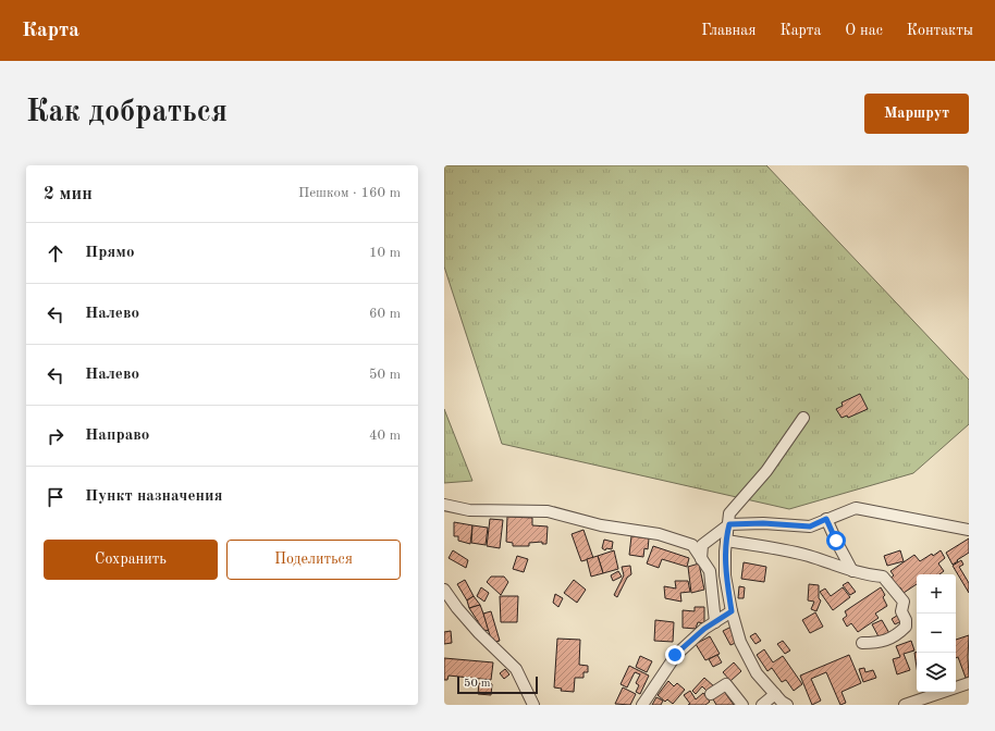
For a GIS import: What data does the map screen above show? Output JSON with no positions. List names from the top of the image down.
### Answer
{
  "scale_bar": "50 m",
  "page": {
    "header": "Карта",
    "nav": [
      "Главная",
      "Карта",
      "О нас",
      "Контакты"
    ],
    "buttons": [
      "Маршрут",
      ["Сохранить", "Поделиться"]
    ],
    "title": "Как добраться",
    "heading": ["2 мин", "Пешком · 160 m"],
    "list": [
      ["Прямо", "10 m"],
      ["Налево", "60 m"],
      ["Налево", "50 m"],
      ["Направо", "40 m"],
      "Пункт назначения"
    ],
    "map_buttons": ["+", "−"],
    "scale": "50 m"
  }
}
